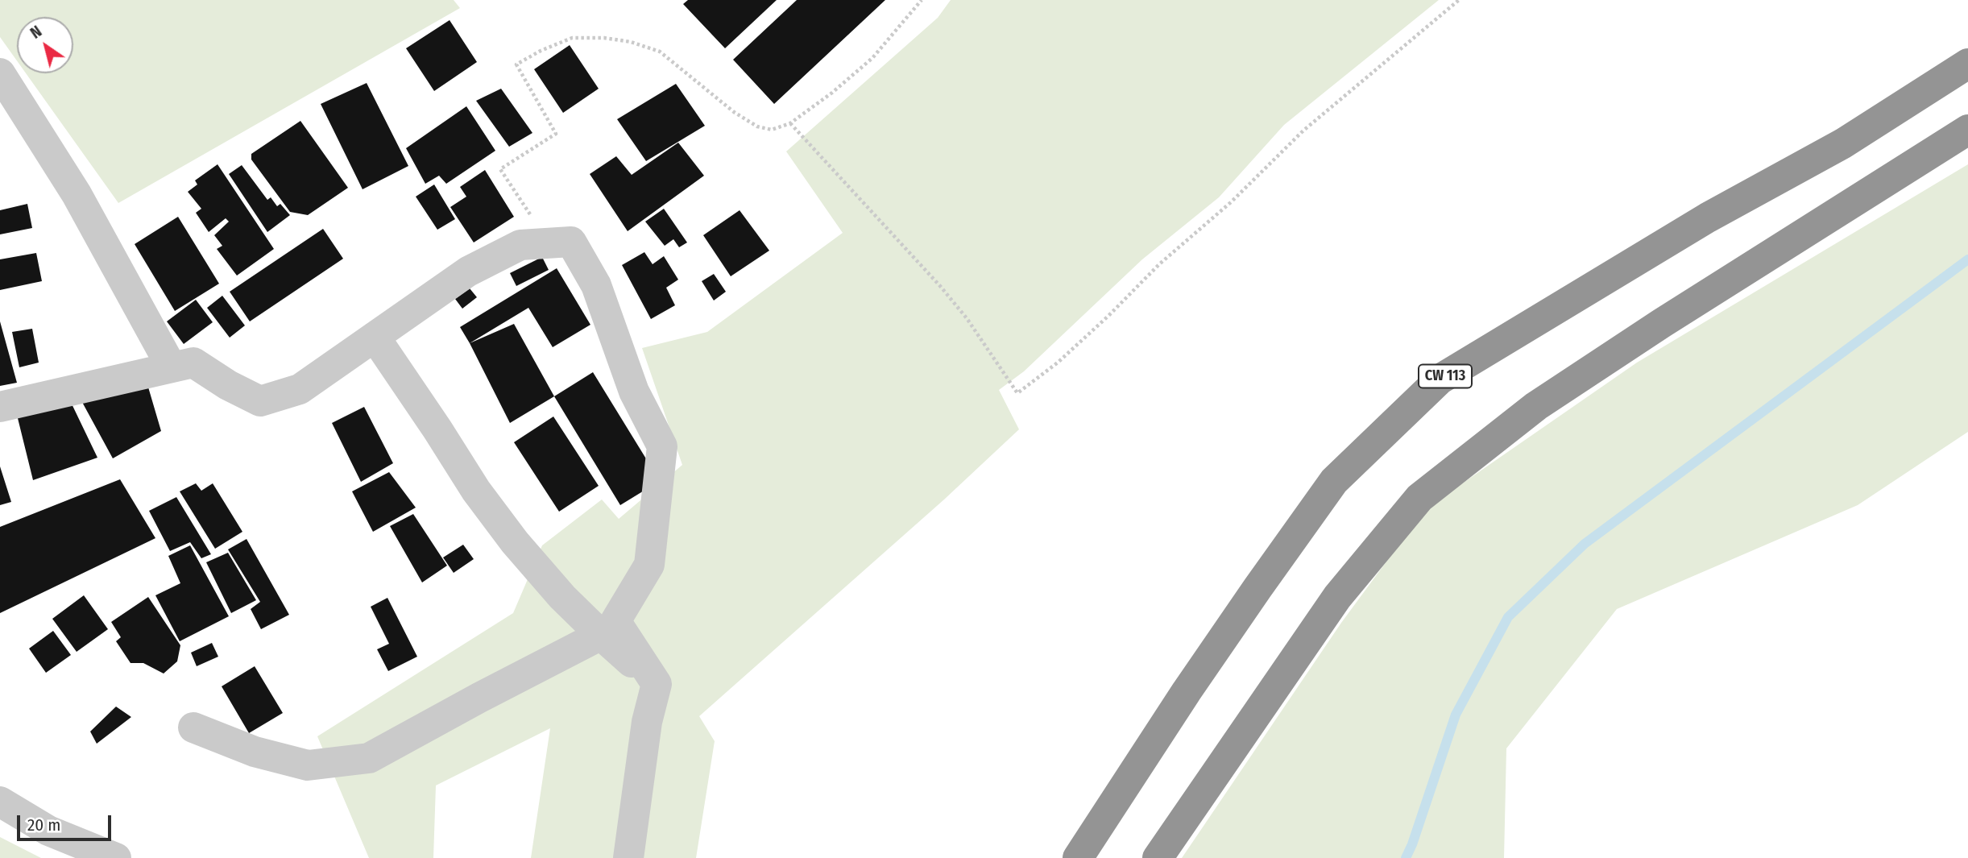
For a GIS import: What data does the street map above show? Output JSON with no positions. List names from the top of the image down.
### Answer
{
  "streets": {
    "highway": ["CW 113"]
  },
  "scale_bar": "20 m",
  "north": "top left"
}
